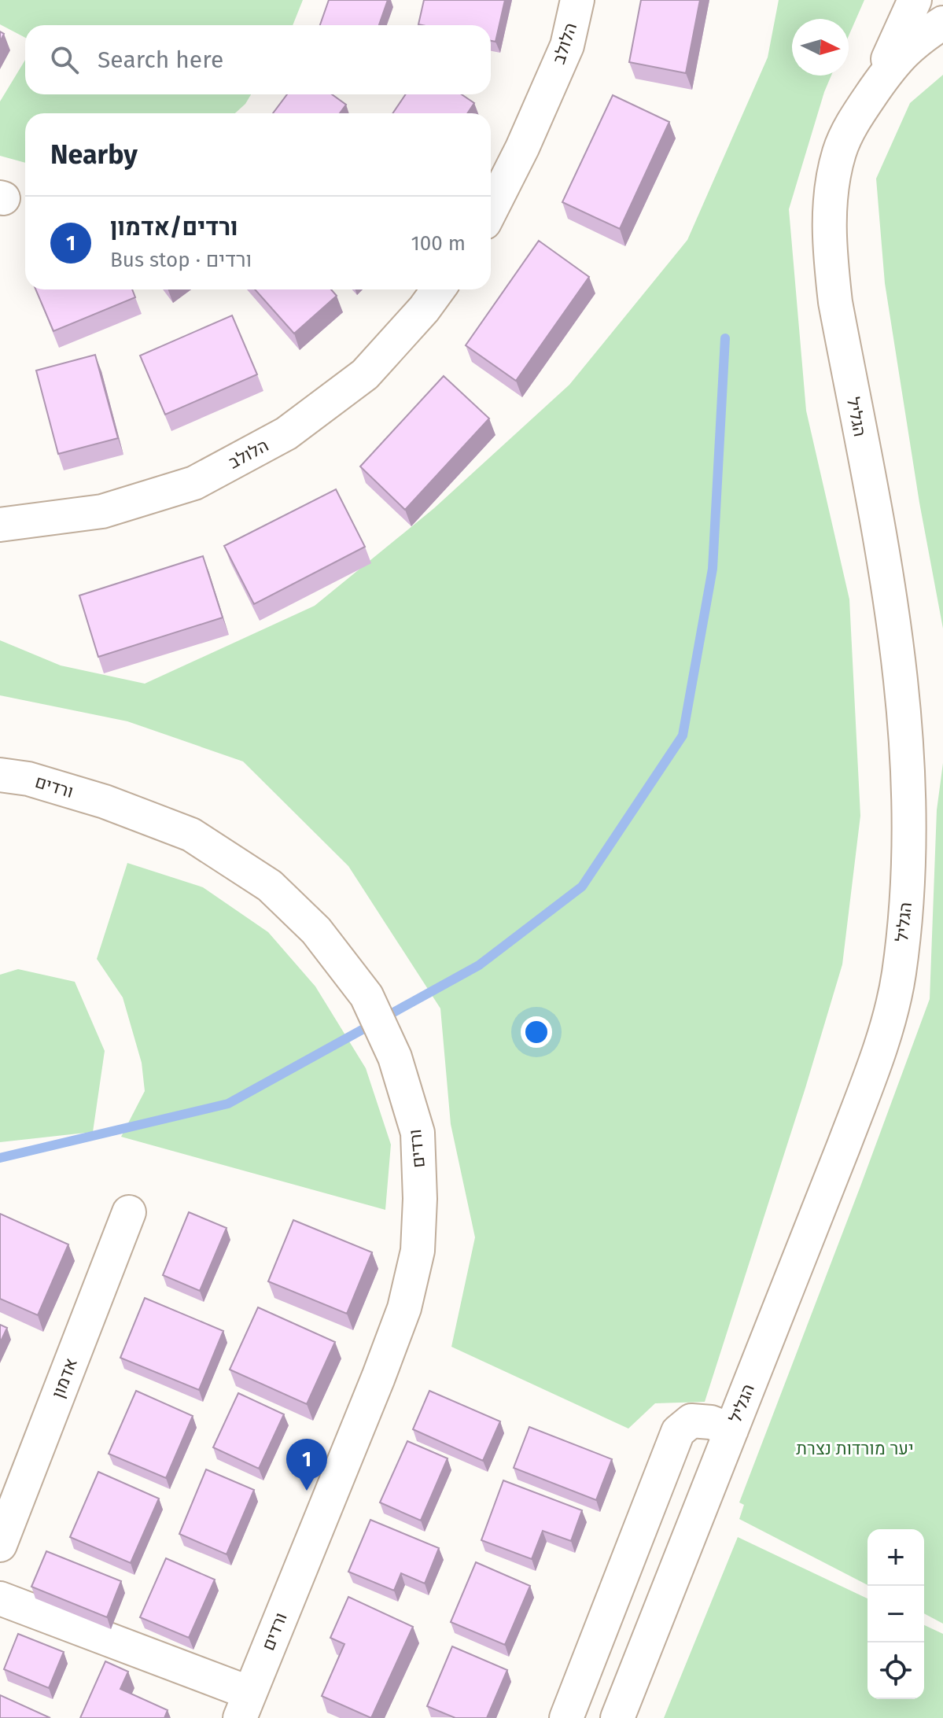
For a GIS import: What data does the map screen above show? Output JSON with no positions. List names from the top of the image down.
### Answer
{
  "streets": {
    "street": [
      "הלולב",
      "הגליל",
      "ורדים",
      "אדמון"
    ]
  },
  "parks": ["יער מורדות נצרת"],
  "north": "right",
  "page": {
    "search": "Search here",
    "heading": "Nearby",
    "list": [
      {
        "mark": "1",
        "name": "ורדים/אדמון",
        "note": "Bus stop · ורדים",
        "value": "100 m"
      }
    ],
    "pins": "1",
    "map_buttons": ["+", "−"]
  }
}
